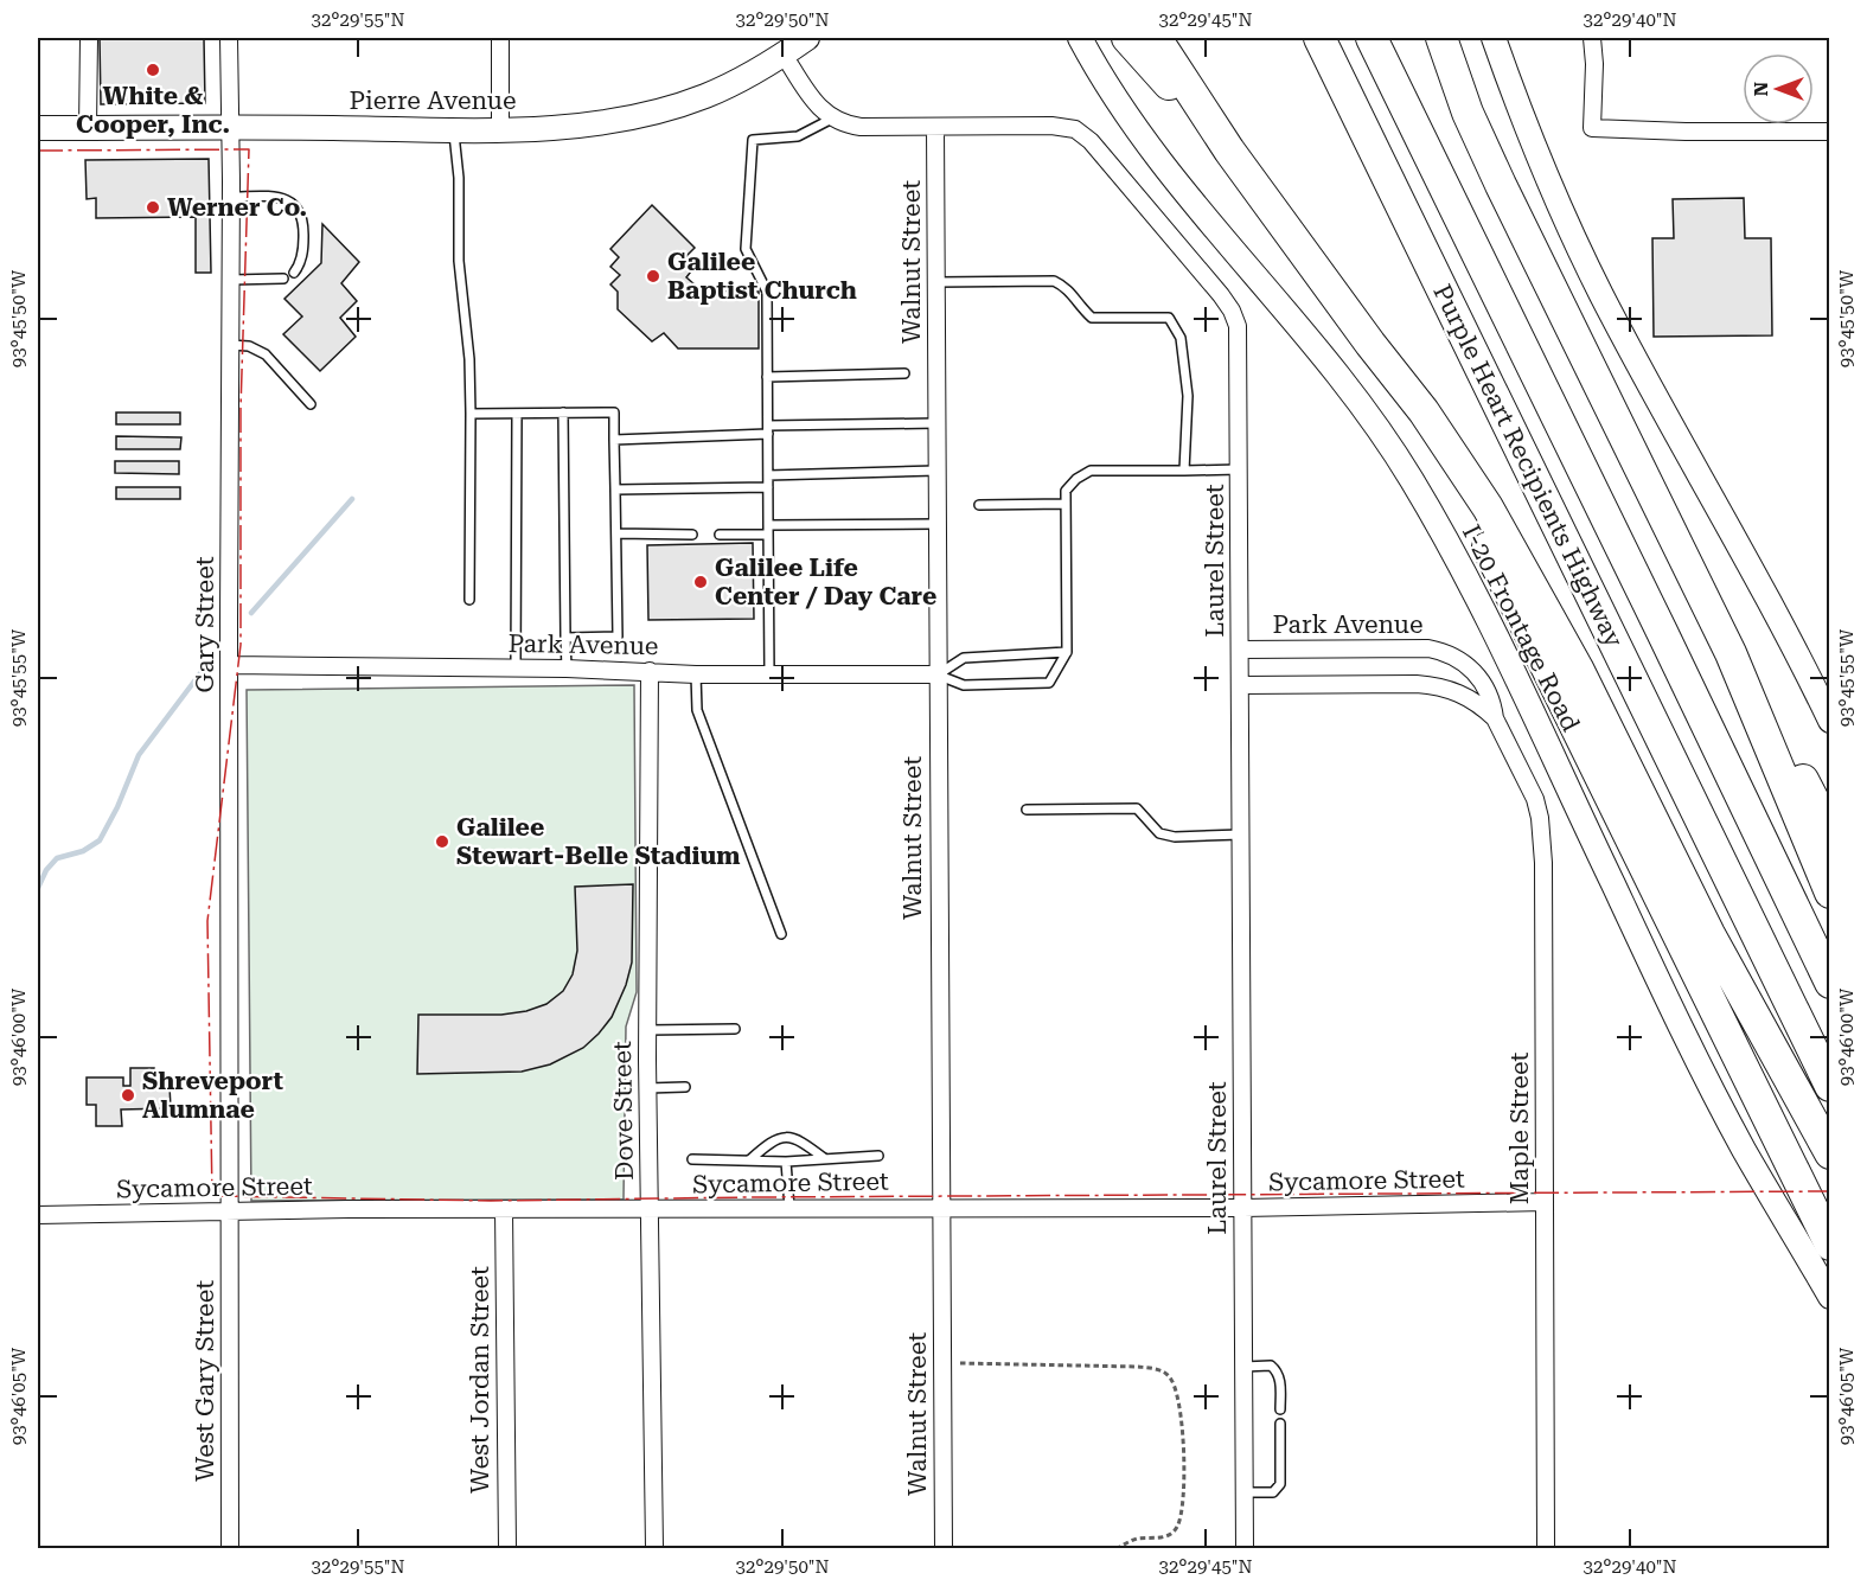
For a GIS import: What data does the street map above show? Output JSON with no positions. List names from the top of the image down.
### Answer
{
  "streets": {
    "highway": ["Purple Heart Recipients Highway"],
    "main road": ["Pierre Avenue", "I-20 Frontage Road"],
    "street": [
      "Walnut Street",
      "Laurel Street",
      "Gary Street",
      "Park Avenue",
      "Dove Street",
      "Maple Street",
      "Sycamore Street",
      "West Jordan Street",
      "West Gary Street"
    ]
  },
  "crossings": [
    ["Pierre Avenue", "Gary Street"],
    ["Walnut Street", "Laurel Street"],
    ["Walnut Street", "Park Avenue"],
    ["Walnut Street", "Sycamore Street"],
    ["Laurel Street", "Park Avenue"],
    ["Laurel Street", "Sycamore Street"],
    ["Gary Street", "Park Avenue"],
    ["Gary Street", "Sycamore Street"],
    ["Gary Street", "West Gary Street"],
    ["Park Avenue", "Dove Street"],
    ["Park Avenue", "Maple Street"],
    ["Dove Street", "Sycamore Street"],
    ["Maple Street", "Sycamore Street"],
    ["Sycamore Street", "West Jordan Street"],
    ["Sycamore Street", "West Gary Street"]
  ],
  "places": [
    "White & Cooper, Inc.",
    "Werner Co.",
    "Galilee Baptist Church",
    "Galilee Life Center / Day Care",
    "Galilee Stewart-Belle Stadium",
    "Shreveport Alumnae"
  ],
  "north": "left",
  "coordinates": [
    "32°29'55\"N",
    "32°29'50\"N",
    "32°29'45\"N",
    "32°29'40\"N",
    "93°45'50\"W",
    "93°45'55\"W",
    "93°46'00\"W",
    "93°46'05\"W"
  ]
}
